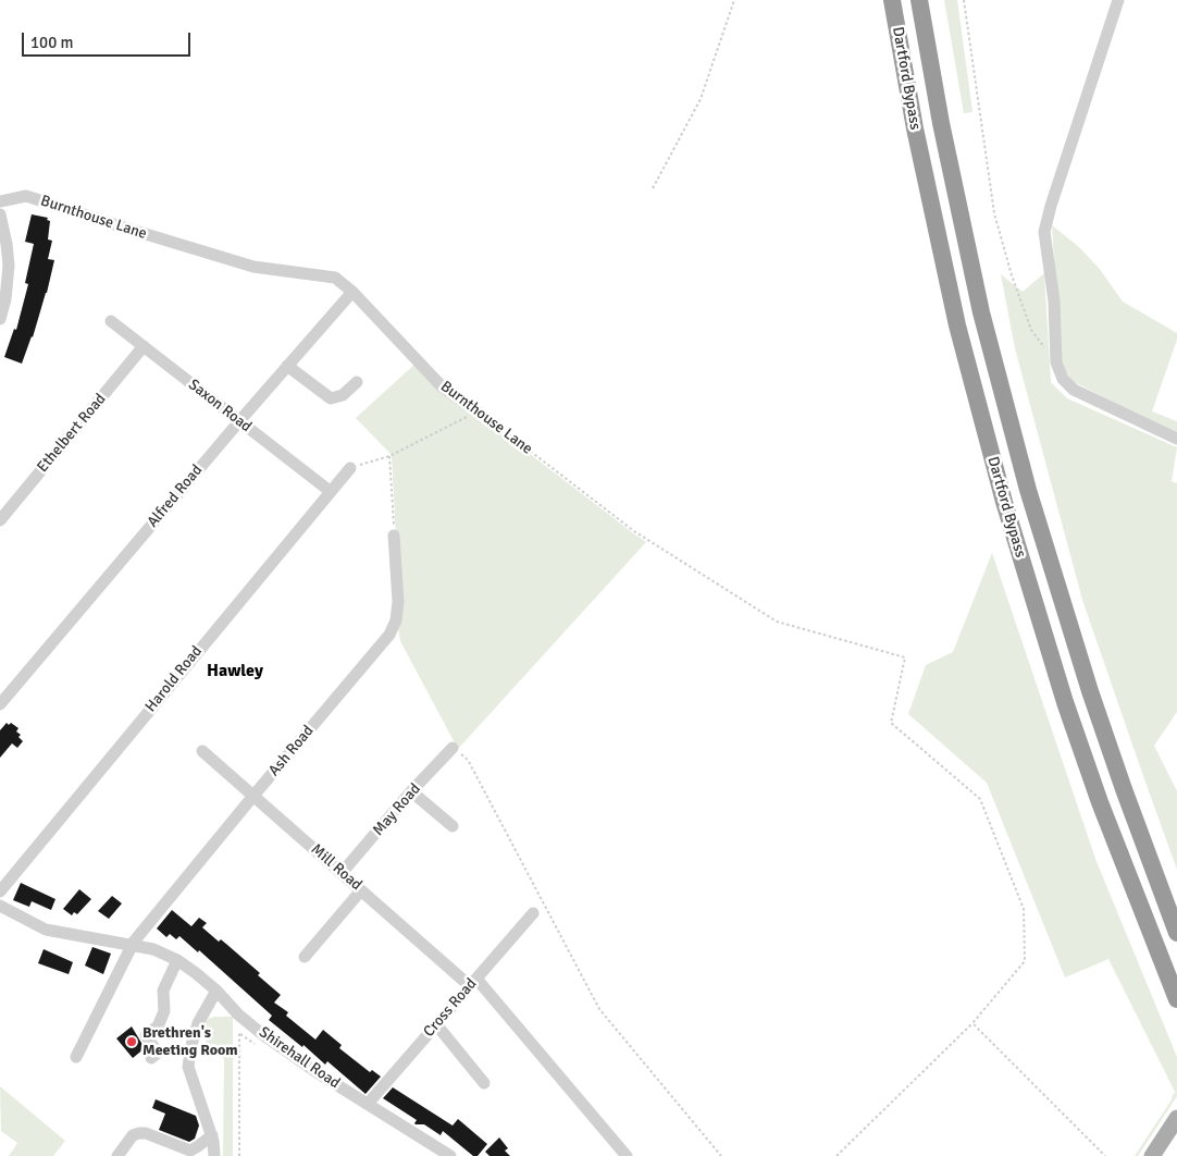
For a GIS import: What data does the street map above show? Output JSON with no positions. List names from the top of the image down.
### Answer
{
  "streets": {
    "highway": ["Dartford Bypass"],
    "street": [
      "Burnthouse Lane",
      "Saxon Road",
      "Ethelbert Road",
      "Alfred Road",
      "Harold Road",
      "Ash Road",
      "May Road",
      "Mill Road",
      "Cross Road",
      "Shirehall Road"
    ]
  },
  "crossings": [
    ["Burnthouse Lane", "Alfred Road"],
    ["Saxon Road", "Ethelbert Road"],
    ["Saxon Road", "Alfred Road"],
    ["Saxon Road", "Harold Road"],
    ["Ash Road", "Mill Road"],
    ["Ash Road", "Shirehall Road"],
    ["May Road", "Mill Road"],
    ["Mill Road", "Cross Road"],
    ["Cross Road", "Shirehall Road"]
  ],
  "districts": ["Hawley"],
  "places": ["Brethren's Meeting Room"],
  "scale_bar": "100 m"
}
